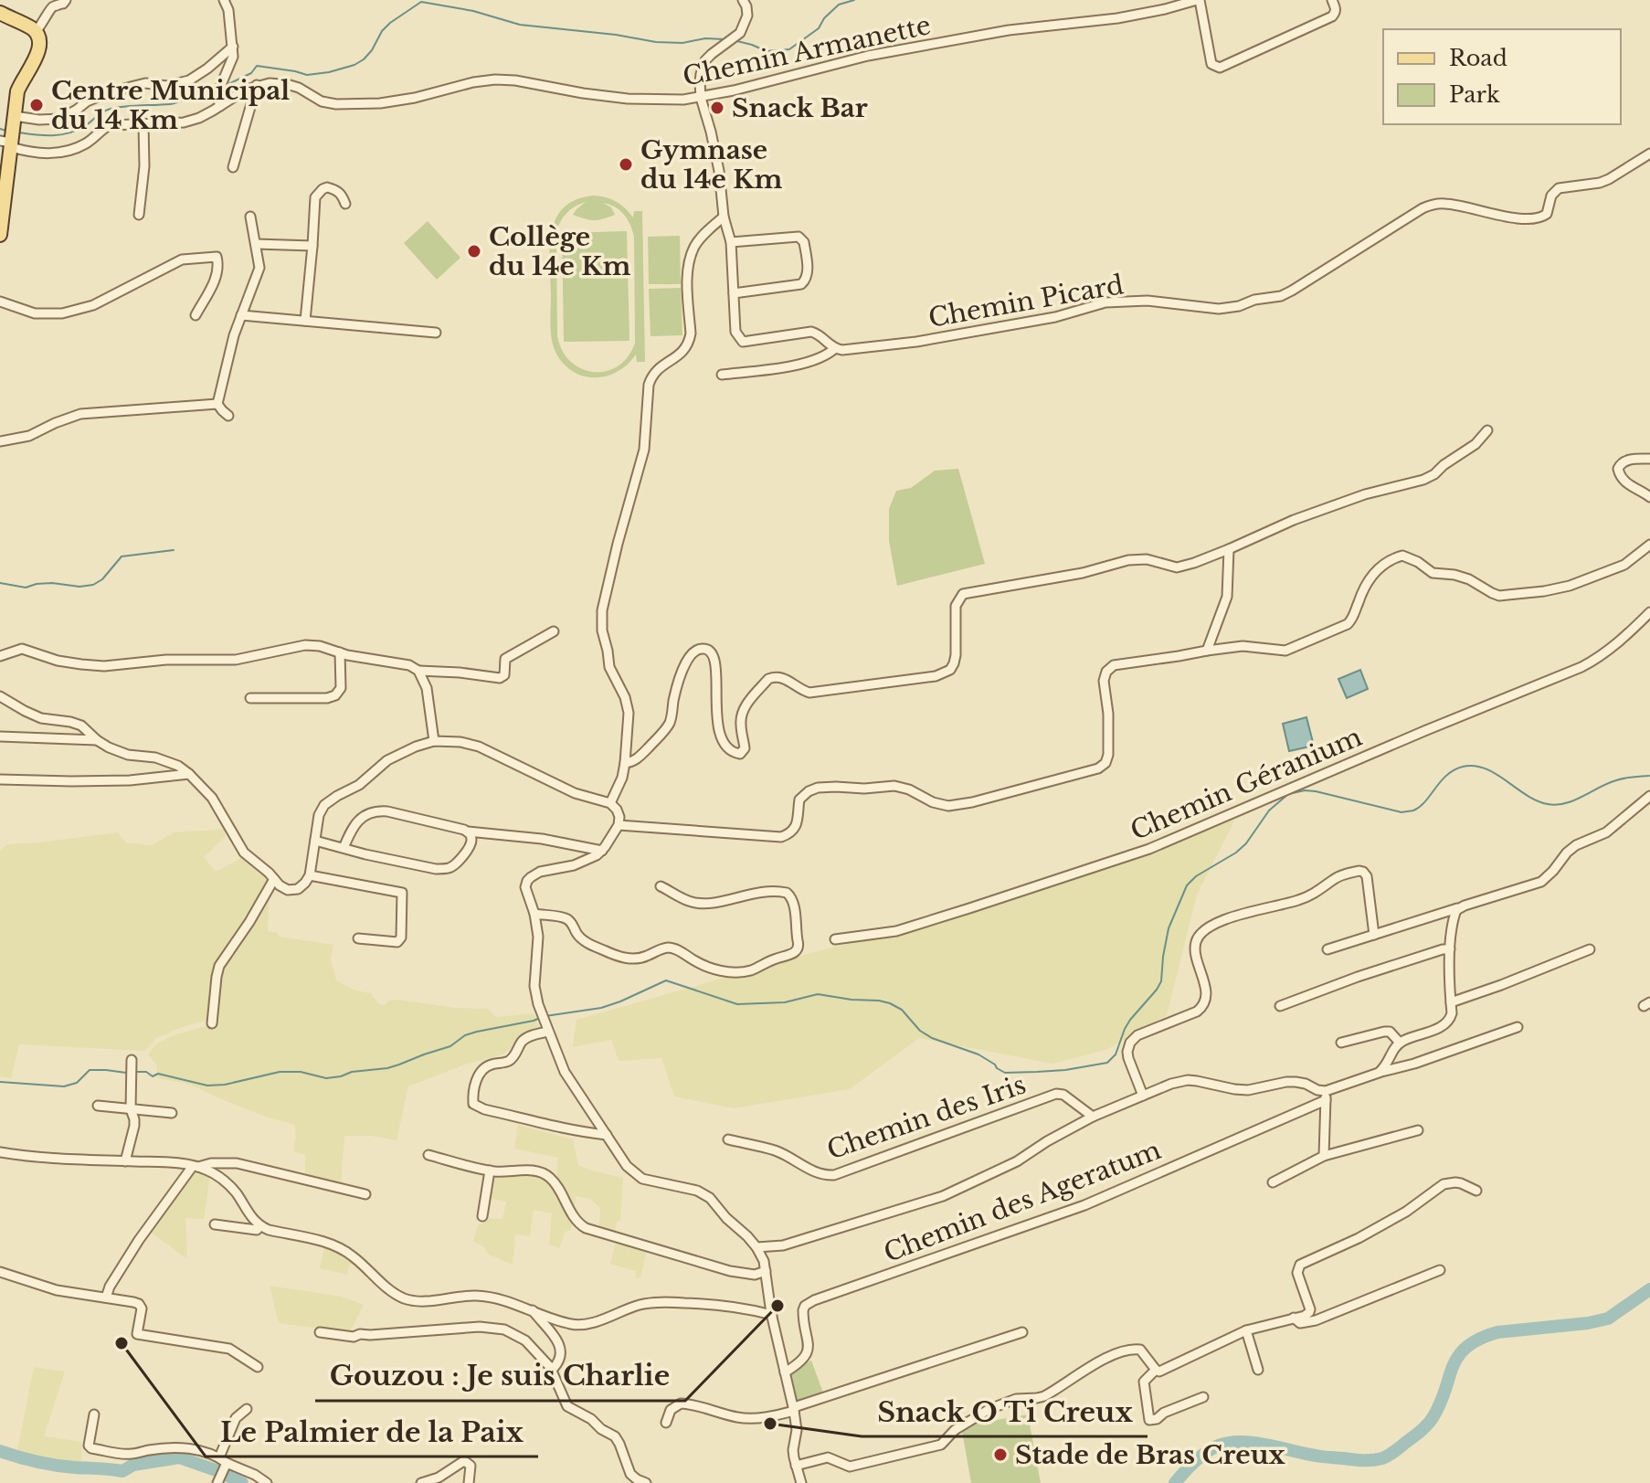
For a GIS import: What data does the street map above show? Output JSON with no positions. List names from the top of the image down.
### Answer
{
  "streets": {
    "street": [
      "Chemin Armanette",
      "Chemin Picard",
      "Chemin Géranium",
      "Chemin des Iris",
      "Chemin des Ageratum"
    ]
  },
  "places": [
    "Centre Municipal du 14 Km",
    "Snack Bar",
    "Gymnase du 14e Km",
    "Collège du 14e Km",
    "Gouzou : Je suis Charlie",
    "Le Palmier de la Paix",
    "Snack O Ti Creux",
    "Stade de Bras Creux"
  ],
  "legend": ["Road", "Park"]
}
